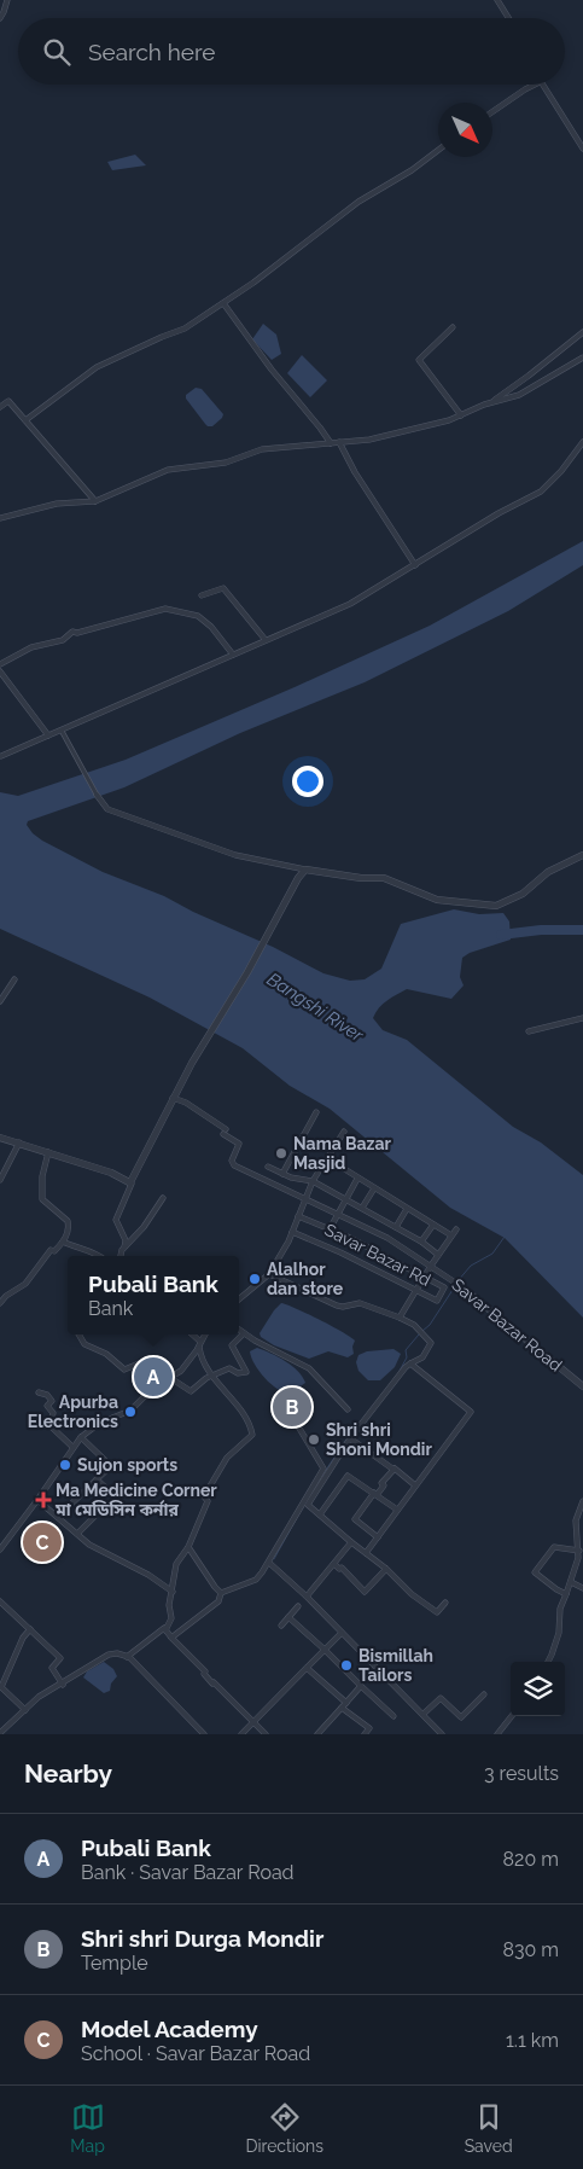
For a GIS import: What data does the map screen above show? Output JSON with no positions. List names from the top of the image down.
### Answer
{
  "streets": {
    "street": ["Savar Bazar Rd", "Savar Bazar Road"]
  },
  "water": ["Bangshi River"],
  "places": {
    "other": [
      "Nama Bazar Masjid",
      "Alalhor dan store",
      "Apurba Electronics",
      "Shri shri Shoni Mondir",
      "Sujon sports",
      "Bismillah Tailors"
    ],
    "health": ["Ma Medicine Corner মা মেডিসিন কর্নার"]
  },
  "north": "bottom right",
  "page": {
    "search": "Search here",
    "popup": ["Pubali Bank", "Bank"],
    "pins": ["A", "B", "C"],
    "heading": ["Nearby", "3 results"],
    "list": [
      {
        "mark": "A",
        "name": "Pubali Bank",
        "note": "Bank · Savar Bazar Road",
        "value": "820 m"
      },
      {
        "mark": "B",
        "name": "Shri shri Durga Mondir",
        "note": "Temple",
        "value": "830 m"
      },
      {
        "mark": "C",
        "name": "Model Academy",
        "note": "School · Savar Bazar Road",
        "value": "1.1 km"
      }
    ],
    "nav": ["Map", "Directions", "Saved"]
  }
}
